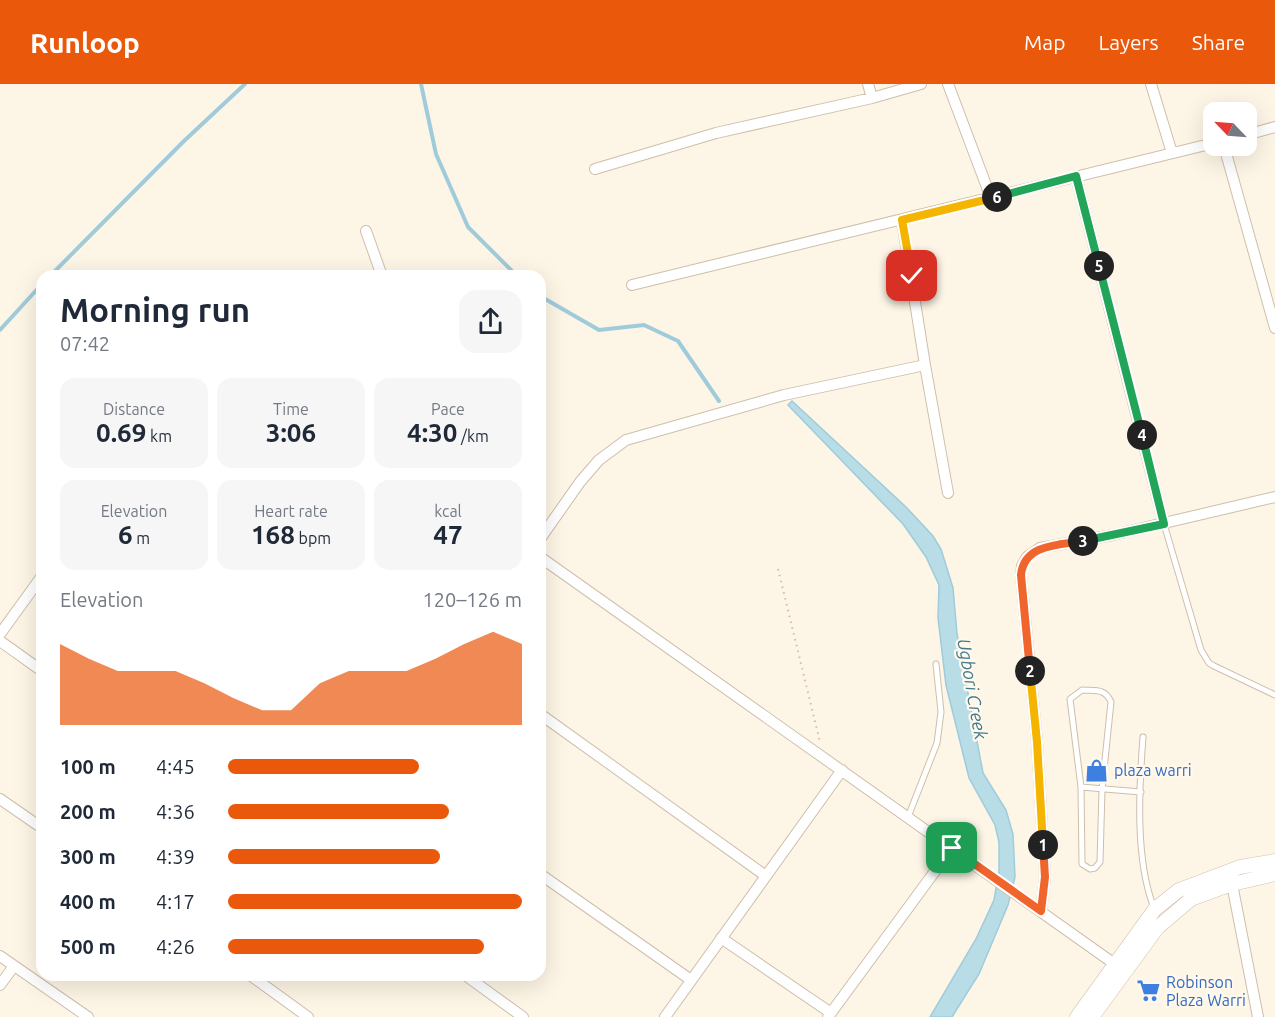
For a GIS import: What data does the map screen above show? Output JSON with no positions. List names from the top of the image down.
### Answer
{
  "water": ["Ugbori Creek"],
  "places": {
    "shop": ["plaza warri"],
    "supermarket": ["Robinson Plaza Warri"]
  },
  "north": "top left",
  "page": {
    "header": "Runloop",
    "nav": ["Map", "Layers", "Share"],
    "pins": [
      "6",
      "5",
      "4",
      "3",
      "2",
      "1"
    ],
    "heading": ["Morning run", "07:42"],
    "stats": [
      ["Distance", "0.69 km"],
      ["Time", "3:06"],
      ["Pace", "4:30 /km"],
      ["Elevation", "6 m"],
      ["Heart rate", "168 bpm"],
      ["kcal", "47"]
    ],
    "chart": ["Elevation", "120–126 m"],
    "list": [
      {
        "name": "100 m",
        "note": "4:45"
      },
      {
        "name": "200 m",
        "note": "4:36"
      },
      {
        "name": "300 m",
        "note": "4:39"
      },
      {
        "name": "400 m",
        "note": "4:17"
      },
      {
        "name": "500 m",
        "note": "4:26"
      }
    ]
  }
}
